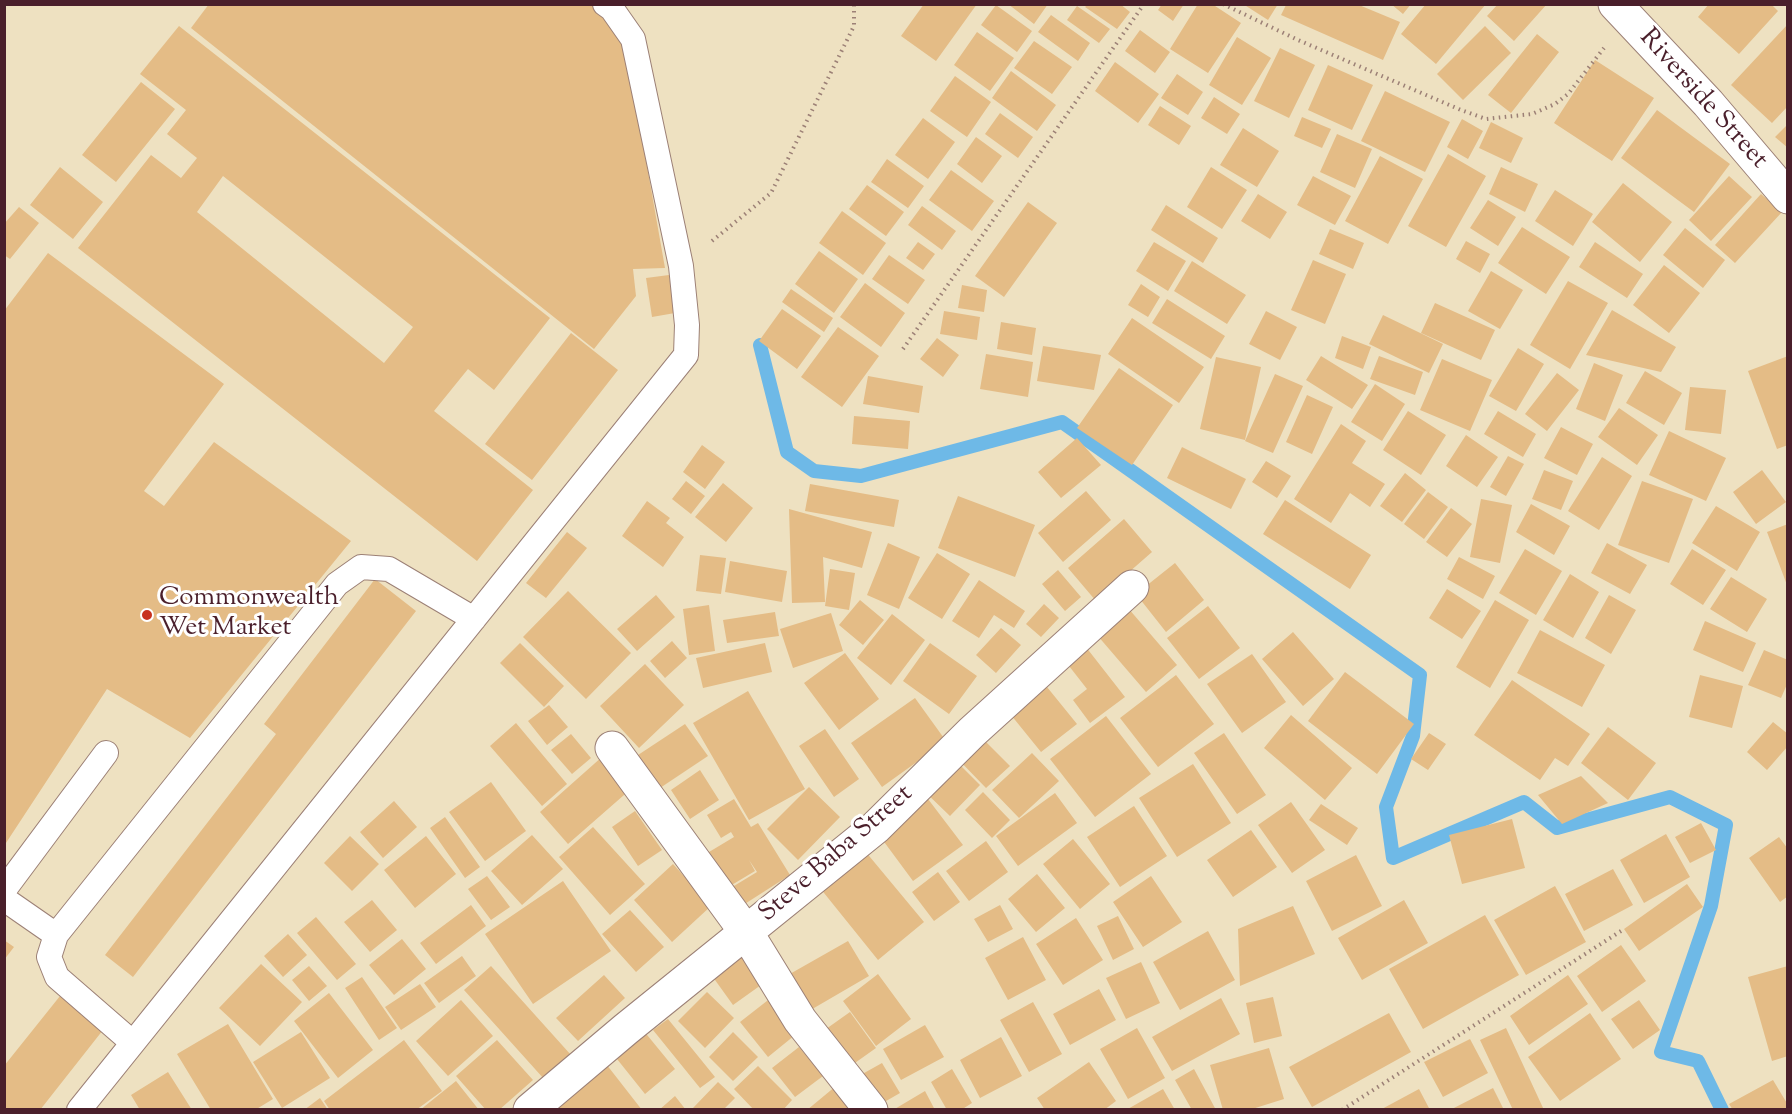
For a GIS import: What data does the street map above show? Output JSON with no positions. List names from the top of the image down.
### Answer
{
  "streets": {
    "street": ["Riverside Street", "Steve Baba Street"]
  },
  "places": ["Commonwealth Wet Market"]
}
